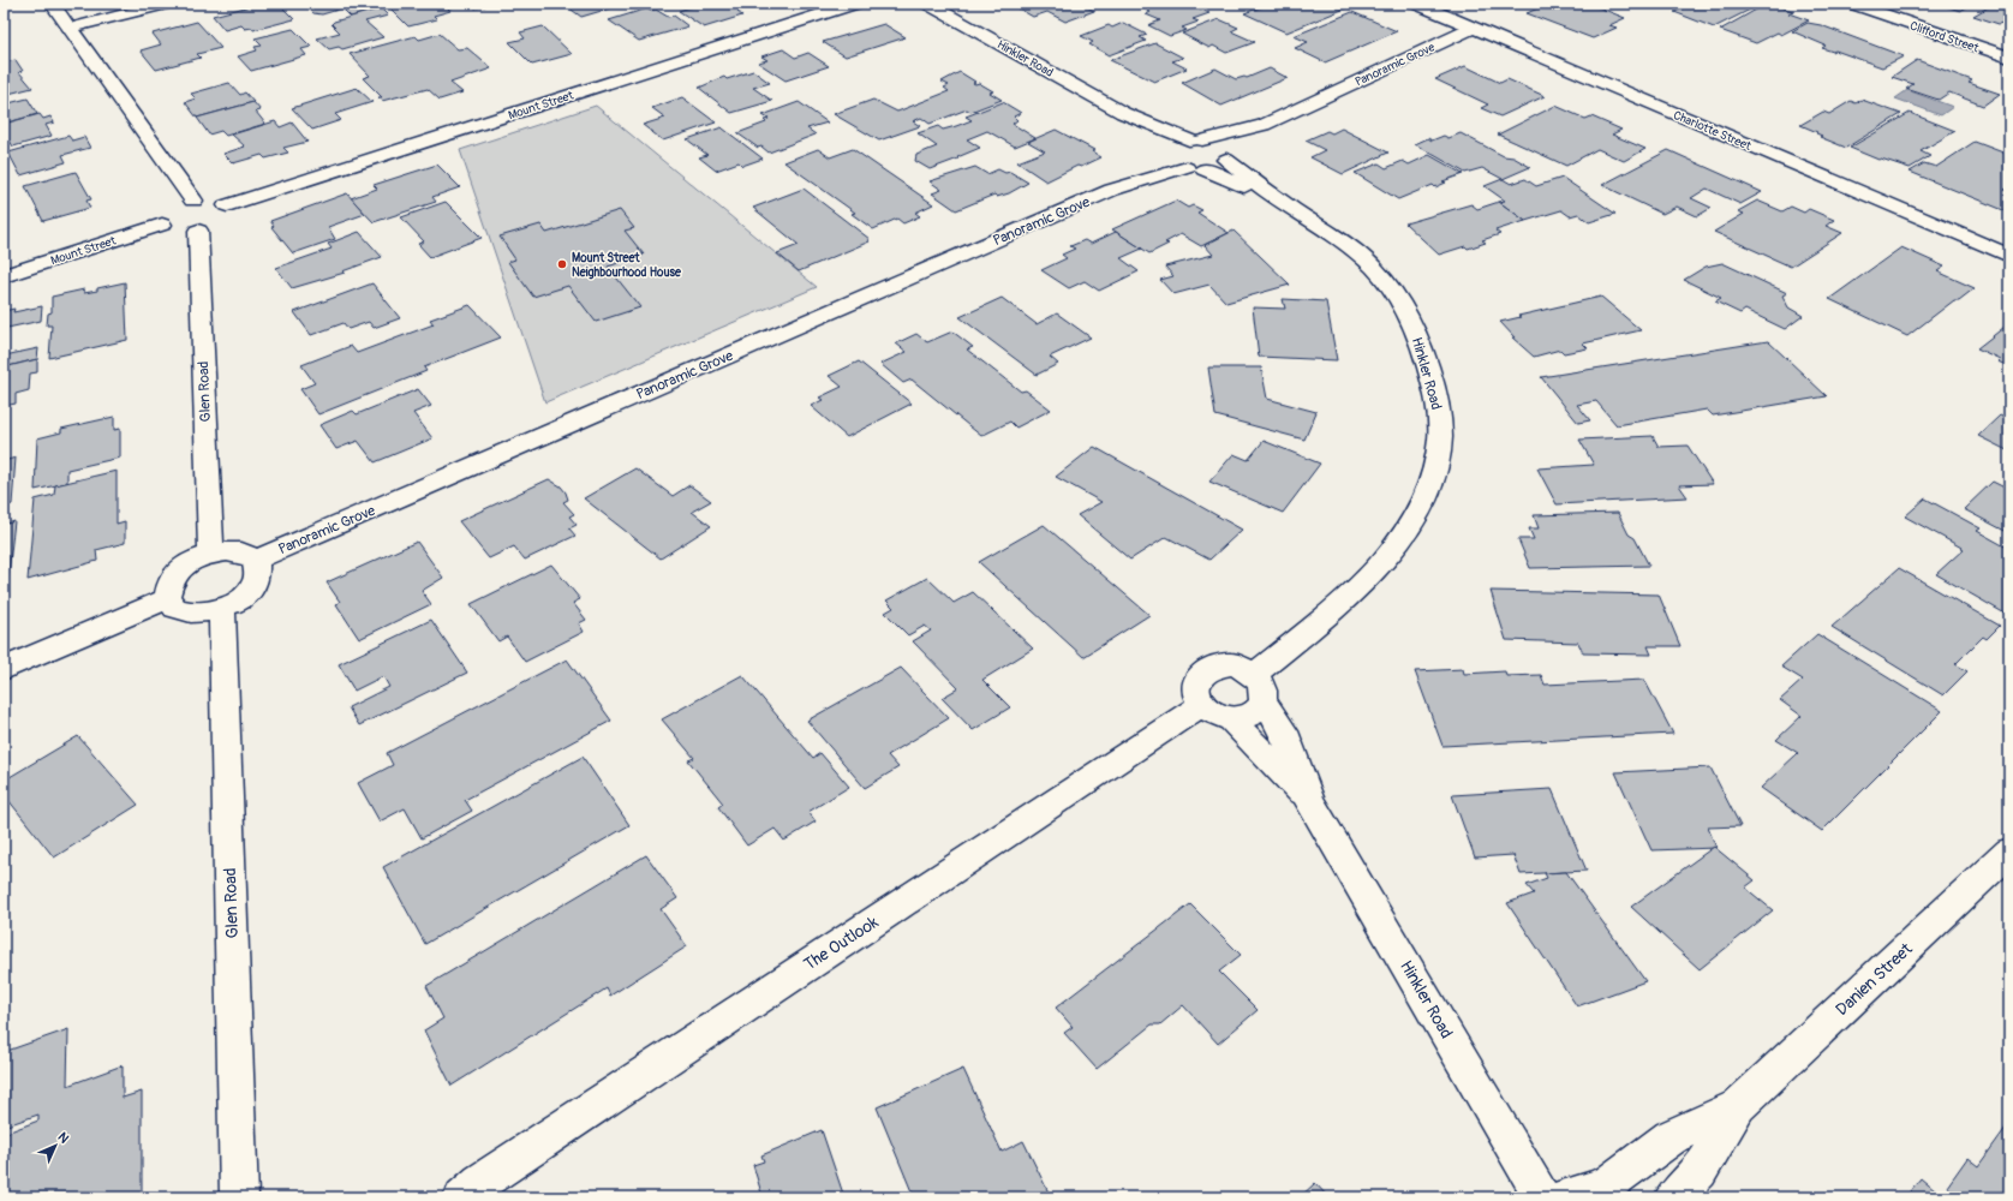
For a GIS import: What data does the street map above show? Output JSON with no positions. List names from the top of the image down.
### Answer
{
  "streets": {
    "street": [
      "Clifford Street",
      "Hinkler Road",
      "Panoramic Grove",
      "Mount Street",
      "Charlotte Street",
      "Glen Road",
      "The Outlook",
      "Danien Street"
    ]
  },
  "crossings": [
    ["Hinkler Road", "Panoramic Grove"],
    ["Hinkler Road", "The Outlook"],
    ["Panoramic Grove", "Charlotte Street"],
    ["Panoramic Grove", "Glen Road"],
    ["Mount Street", "Glen Road"]
  ],
  "places": ["Mount Street Neighbourhood House"],
  "north": "top right"
}
